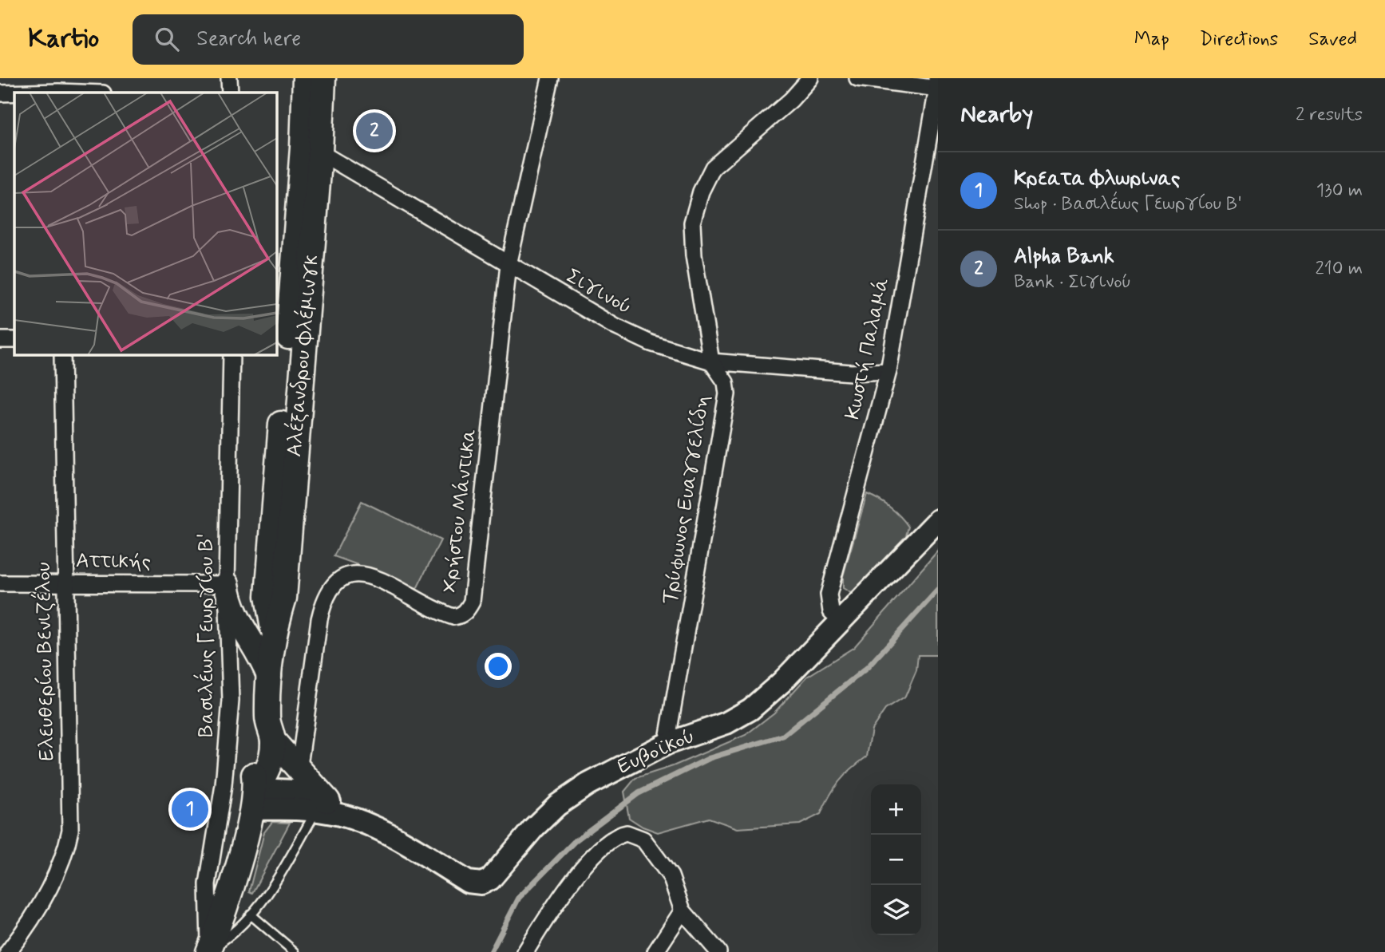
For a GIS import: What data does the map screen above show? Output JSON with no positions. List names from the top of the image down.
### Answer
{
  "streets": {
    "main road": ["Αλέξανδρου Φλέμινγκ"],
    "street": [
      "Σιγινού",
      "Κωστή Παλαμά",
      "Τρύφωνος Ευαγγελίδη",
      "Χρήστου Μάντικα",
      "Αττικής",
      "Βασιλέως Γεωργίου Β'",
      "Ελευθερίου Βενιζέλου",
      "Ευβοϊκού"
    ]
  },
  "crossings": [
    ["Σιγινού", "Κωστή Παλαμά"],
    ["Σιγινού", "Αλέξανδρου Φλέμινγκ"],
    ["Σιγινού", "Τρύφωνος Ευαγγελίδη"],
    ["Σιγινού", "Χρήστου Μάντικα"],
    ["Κωστή Παλαμά", "Ευβοϊκού"],
    ["Αλέξανδρου Φλέμινγκ", "Βασιλέως Γεωργίου Β'"],
    ["Αλέξανδρου Φλέμινγκ", "Ευβοϊκού"],
    ["Τρύφωνος Ευαγγελίδη", "Ευβοϊκού"],
    ["Αττικής", "Βασιλέως Γεωργίου Β'"],
    ["Αττικής", "Ελευθερίου Βενιζέλου"]
  ],
  "page": {
    "header": "Kartio",
    "search": "Search here",
    "nav": ["Map", "Directions", "Saved"],
    "heading": ["Nearby", "2 results"],
    "pins": ["2", "1"],
    "list": [
      {
        "mark": "1",
        "name": "Κρεατα Φλωρινας",
        "note": "Shop · Βασιλέως Γεωργίου Β'",
        "value": "130 m"
      },
      {
        "mark": "2",
        "name": "Alpha Bank",
        "note": "Bank · Σιγινού",
        "value": "210 m"
      }
    ],
    "map_buttons": ["+", "−"]
  }
}
